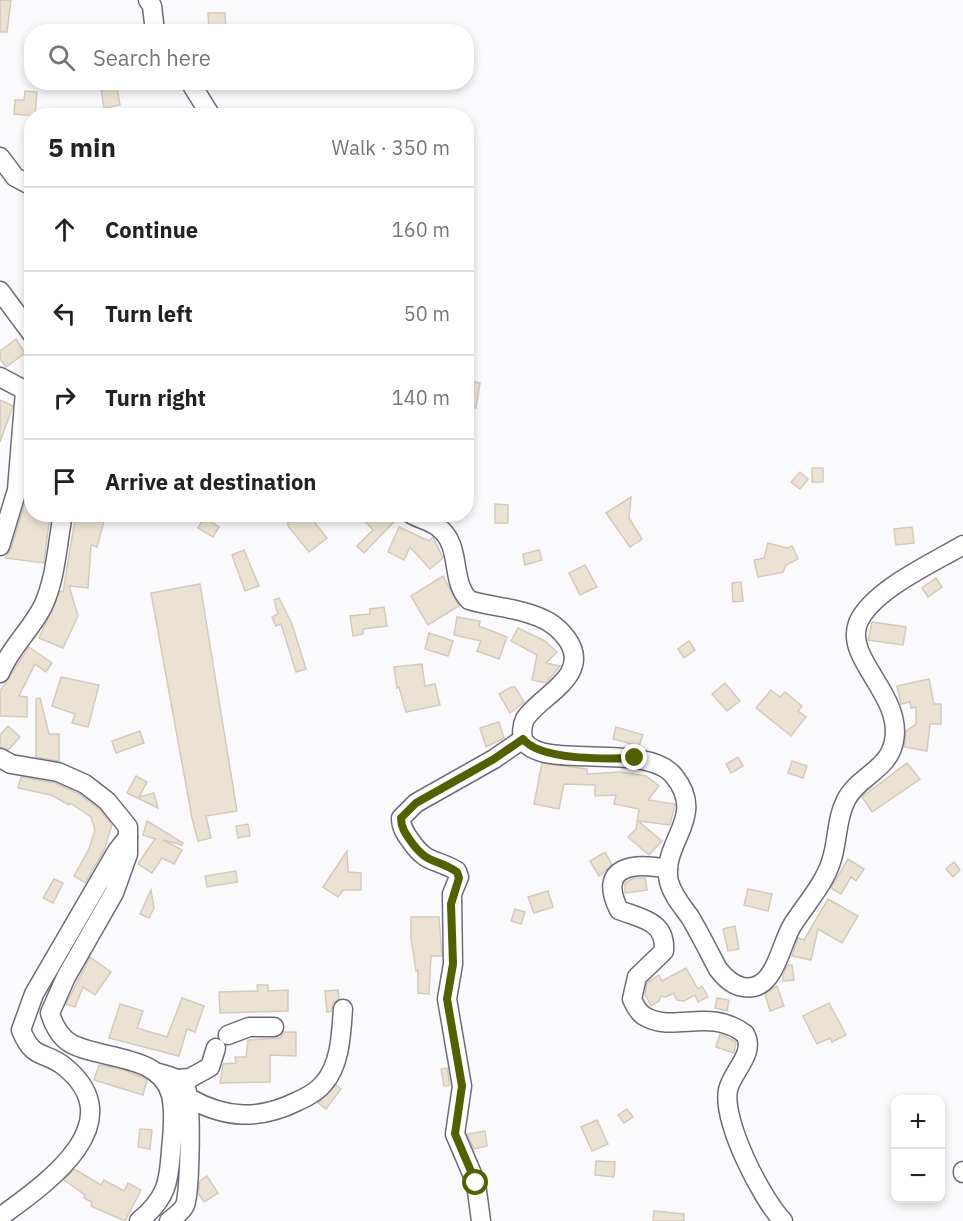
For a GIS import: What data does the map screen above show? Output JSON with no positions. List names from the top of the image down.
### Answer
{
  "page": {
    "search": "Search here",
    "heading": ["5 min", "Walk · 350 m"],
    "list": [
      ["Continue", "160 m"],
      ["Turn left", "50 m"],
      ["Turn right", "140 m"],
      "Arrive at destination"
    ],
    "map_buttons": ["+", "−"]
  }
}
